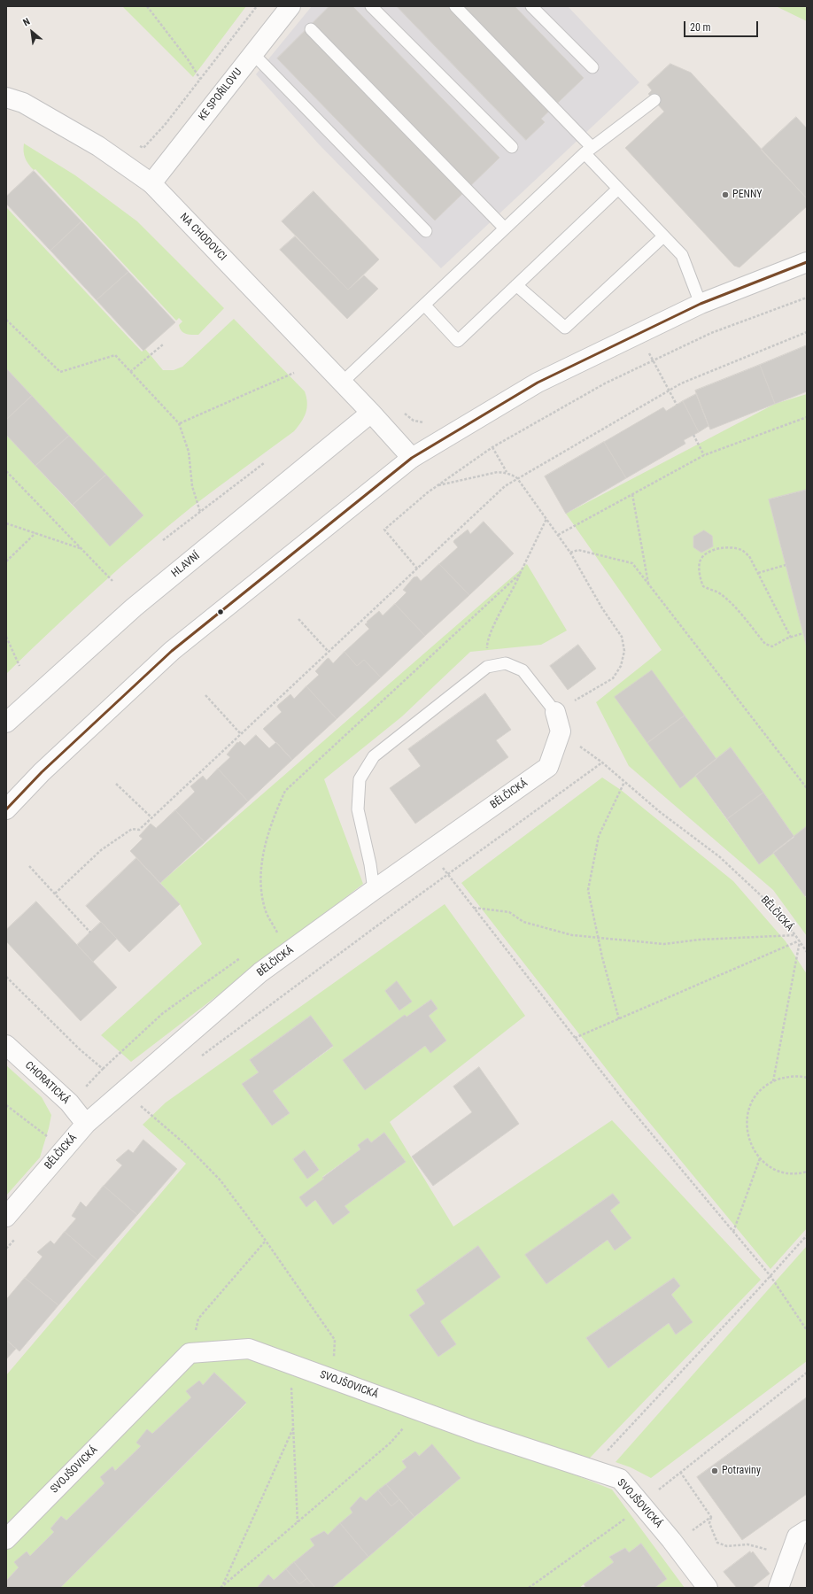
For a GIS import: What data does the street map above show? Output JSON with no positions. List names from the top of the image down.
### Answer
{
  "streets": {
    "street": [
      "KE SPOŘILOVU",
      "NA CHODOVCI",
      "HLAVNÍ",
      "BĚLČICKÁ",
      "CHORATICKÁ",
      "SVOJŠOVICKÁ"
    ]
  },
  "crossings": [
    ["KE SPOŘILOVU", "NA CHODOVCI"],
    ["NA CHODOVCI", "HLAVNÍ"],
    ["BĚLČICKÁ", "CHORATICKÁ"]
  ],
  "places": ["PENNY", "Potraviny"],
  "scale_bar": "20 m",
  "north": "top left"
}
